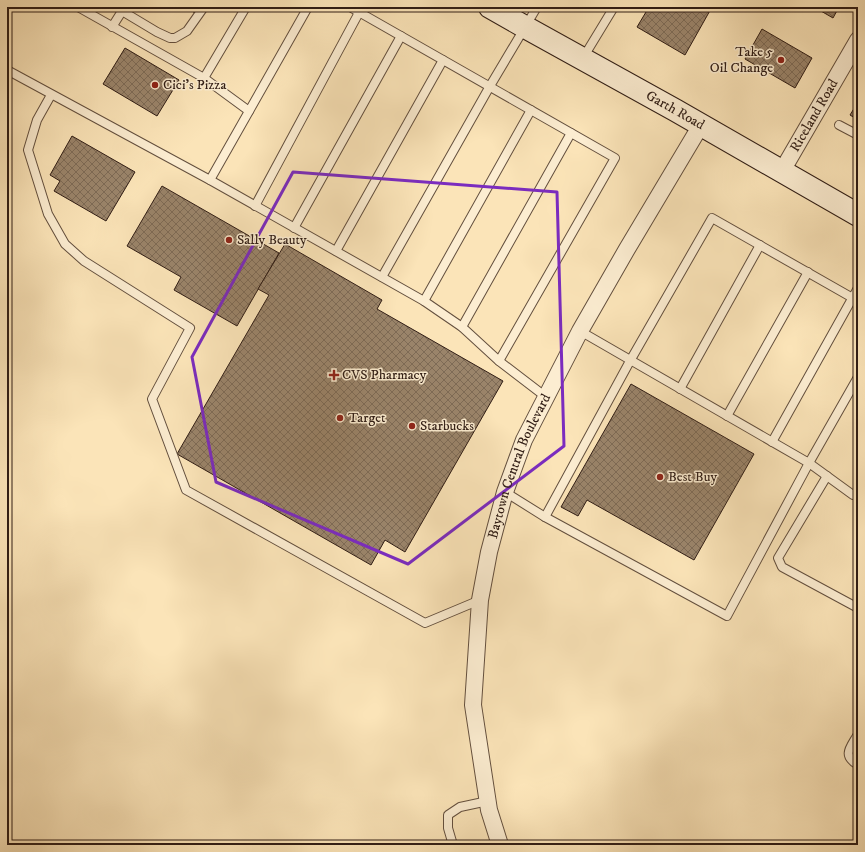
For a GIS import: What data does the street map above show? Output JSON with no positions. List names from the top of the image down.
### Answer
{
  "streets": {
    "main road": ["Garth Road"],
    "street": ["Riceland Road", "Baytown Central Boulevard"]
  },
  "crossings": [
    ["Garth Road", "Riceland Road"],
    ["Garth Road", "Baytown Central Boulevard"]
  ],
  "places": {
    "other": [
      "Take 5 Oil Change",
      "Cici's Pizza",
      "Sally Beauty",
      "Target",
      "Starbucks",
      "Best Buy"
    ],
    "health": ["CVS Pharmacy"]
  }
}
